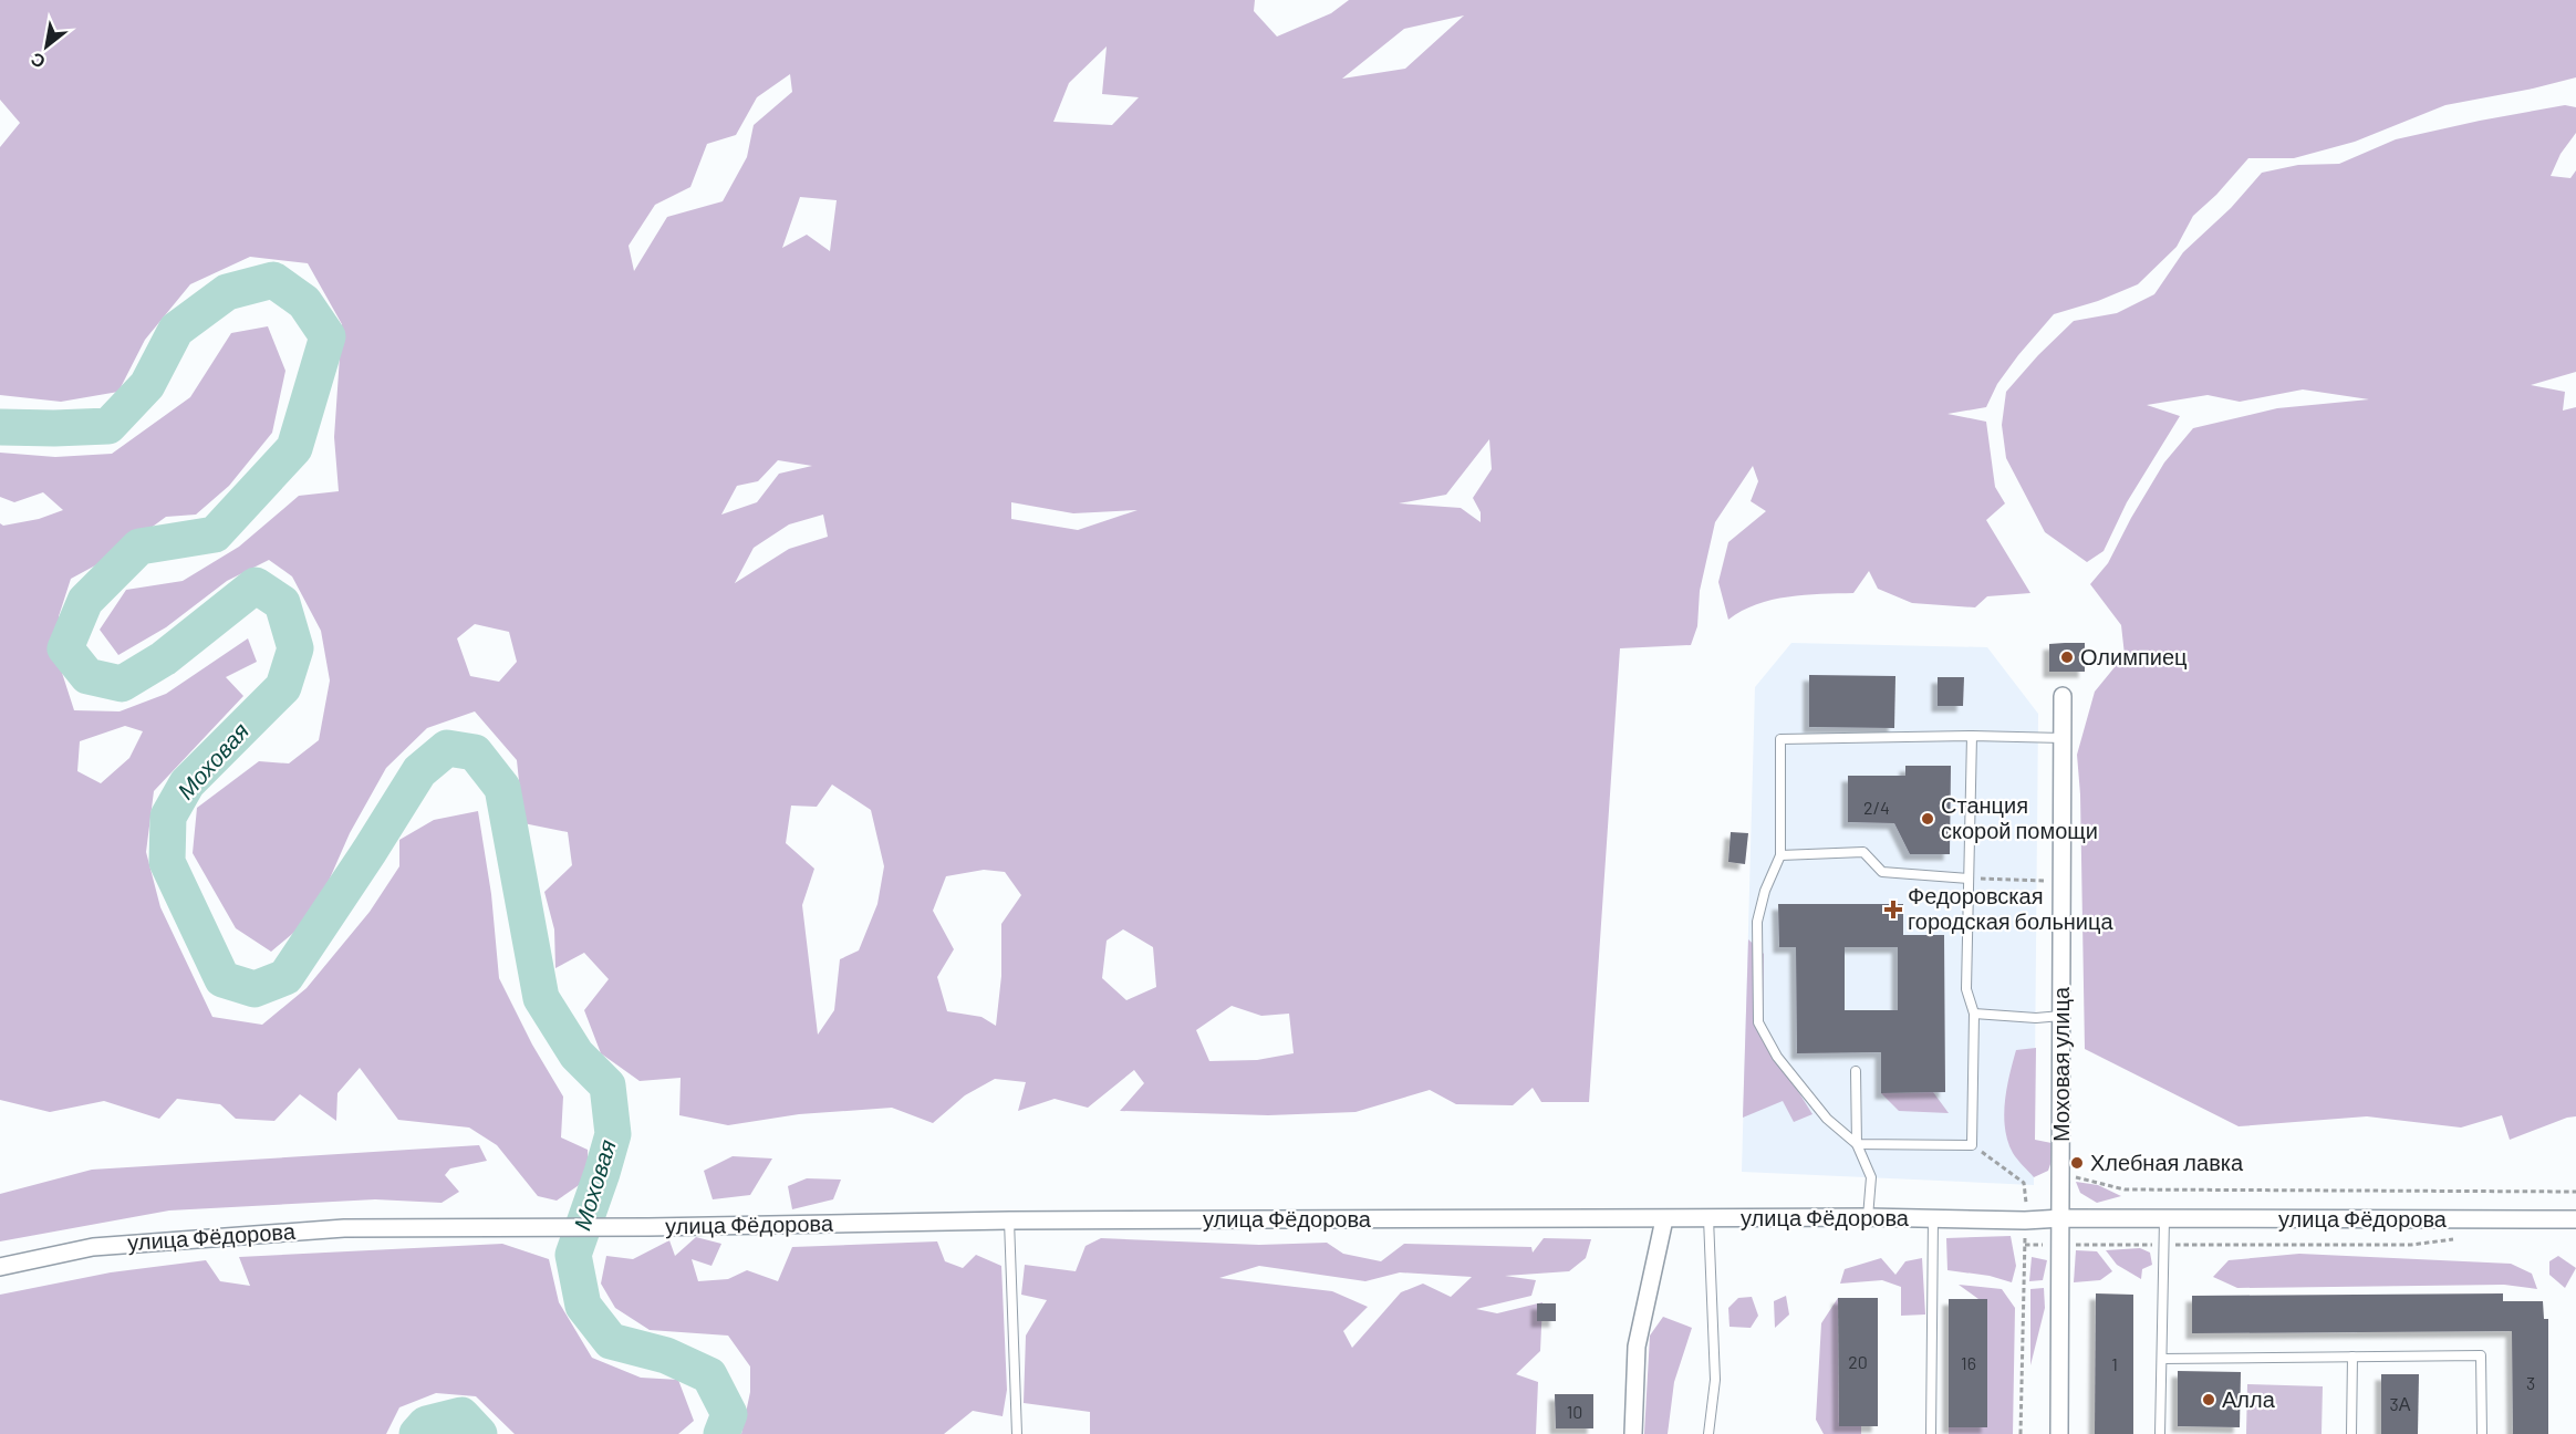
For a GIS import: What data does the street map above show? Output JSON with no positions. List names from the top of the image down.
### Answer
{
  "streets": {
    "street": ["Моховая улица", "улица Фёдорова"]
  },
  "crossings": [
    ["Моховая улица", "улица Фёдорова"]
  ],
  "water": ["Моховая"],
  "places": {
    "other": [
      "Олимпиец",
      "Станция скорой помощи",
      "Хлебная лавка",
      "Алла"
    ],
    "health": ["Федоровская городская больница"]
  },
  "house_numbers": [
    "2/4",
    "20",
    "16",
    "1",
    "3",
    "3А",
    "10"
  ],
  "north": "bottom left"
}
